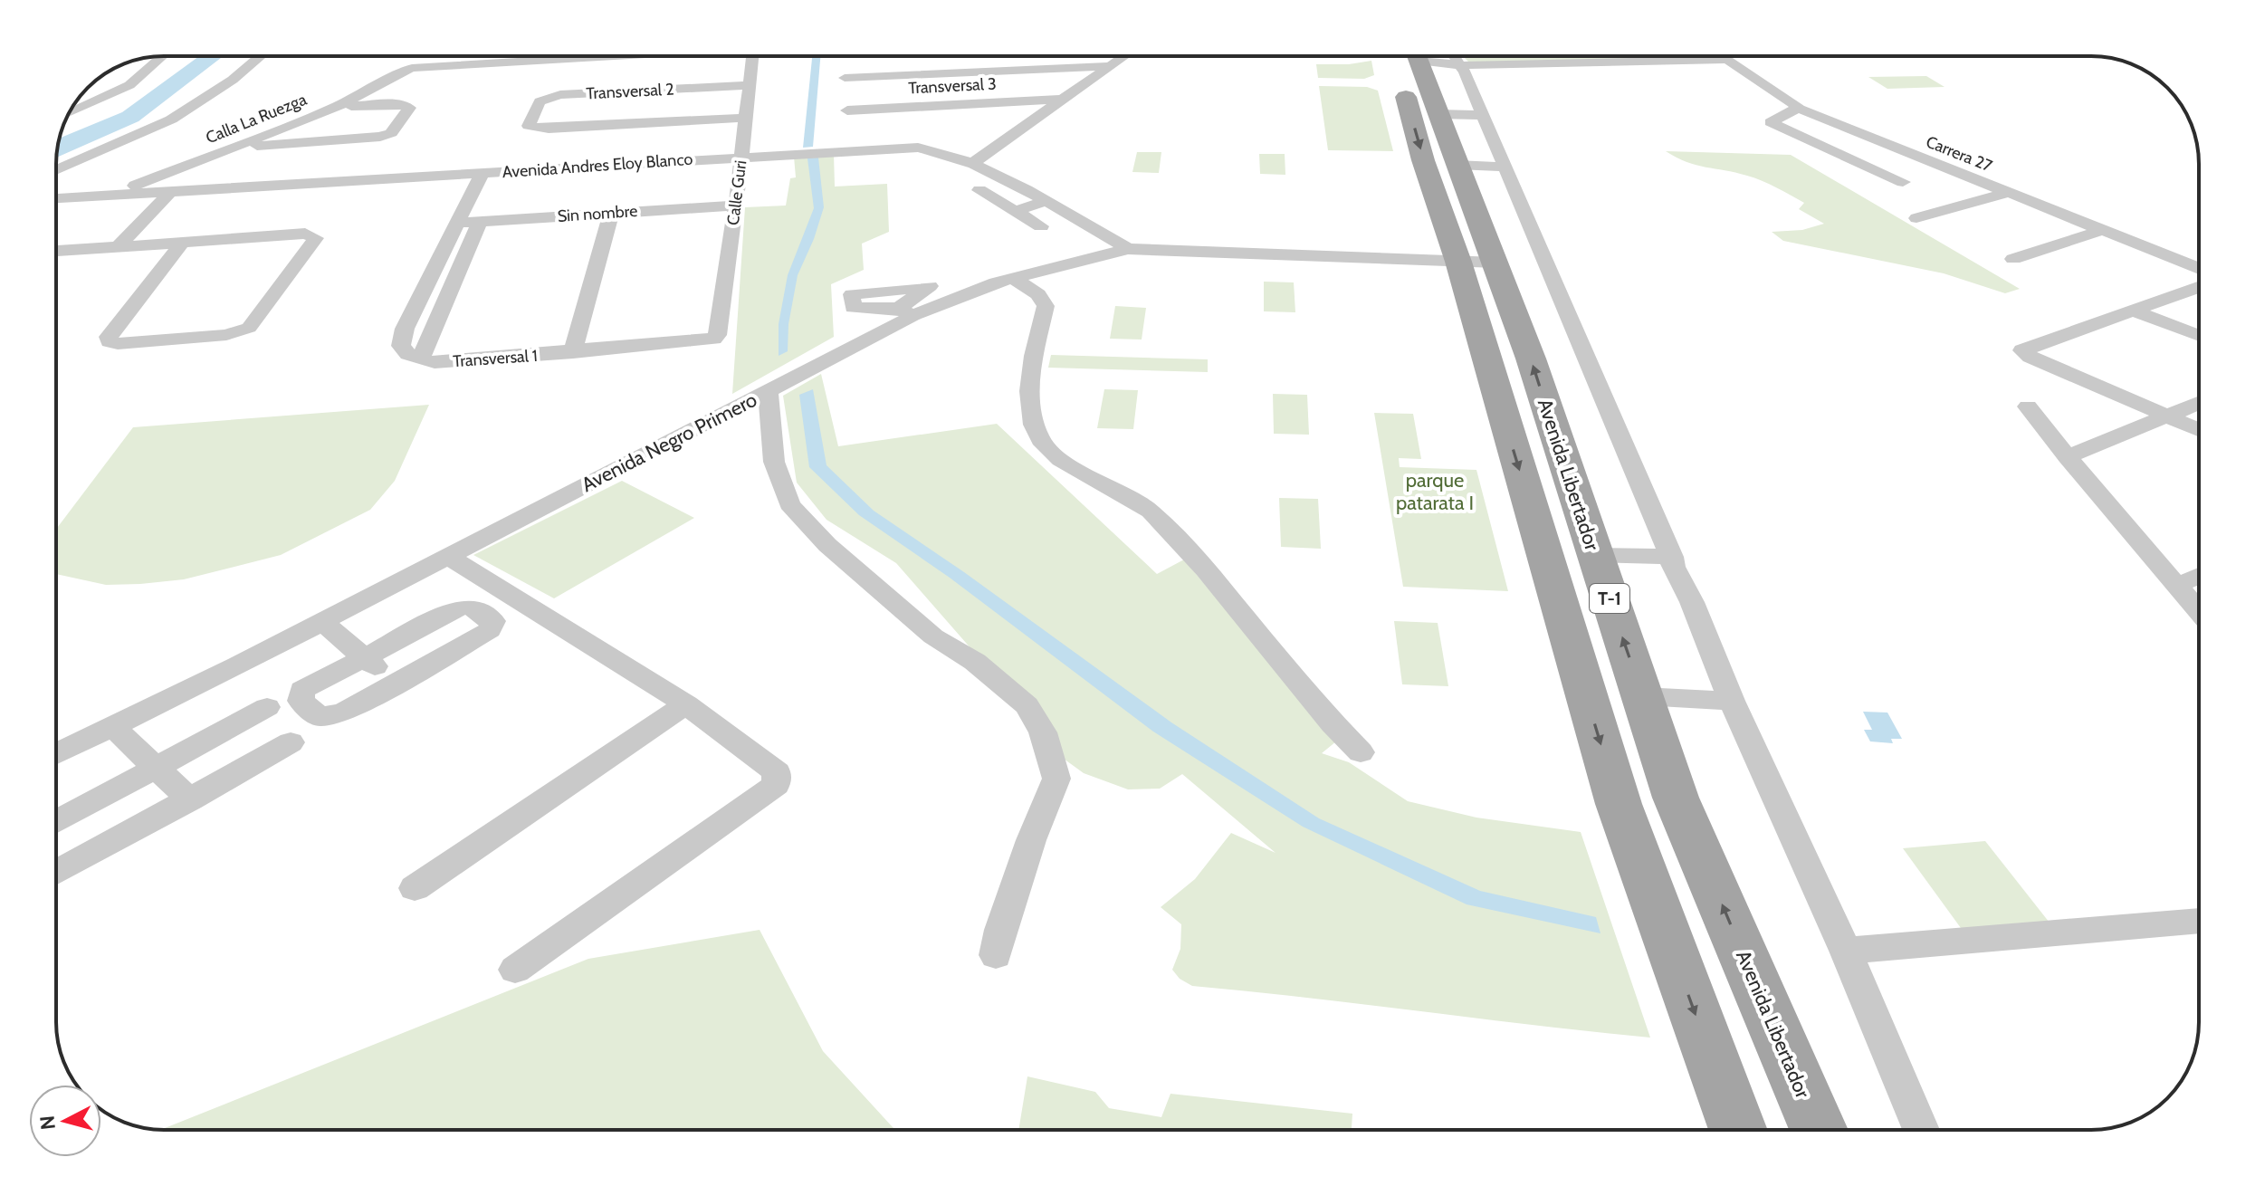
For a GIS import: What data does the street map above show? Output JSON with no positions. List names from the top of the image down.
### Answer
{
  "streets": {
    "main road": ["Avenida Libertador", "T-1"],
    "street": [
      "Transversal 3",
      "Transversal 2",
      "Calla La Ruezga",
      "Carrera 27",
      "Avenida Andres Eloy Blanco",
      "Calle Guri",
      "Sin nombre",
      "Transversal 1",
      "Avenida Negro Primero"
    ]
  },
  "crossings": [
    ["Transversal 2", "Calle Guri"],
    ["Calla La Ruezga", "Avenida Andres Eloy Blanco"],
    ["Avenida Andres Eloy Blanco", "Calle Guri"],
    ["Avenida Andres Eloy Blanco", "Avenida Negro Primero"],
    ["Calle Guri", "Sin nombre"],
    ["Calle Guri", "Transversal 1"],
    ["Sin nombre", "Transversal 1"],
    ["Avenida Negro Primero", "Avenida Libertador"]
  ],
  "parks": ["parque patarata I"],
  "north": "left"
}
